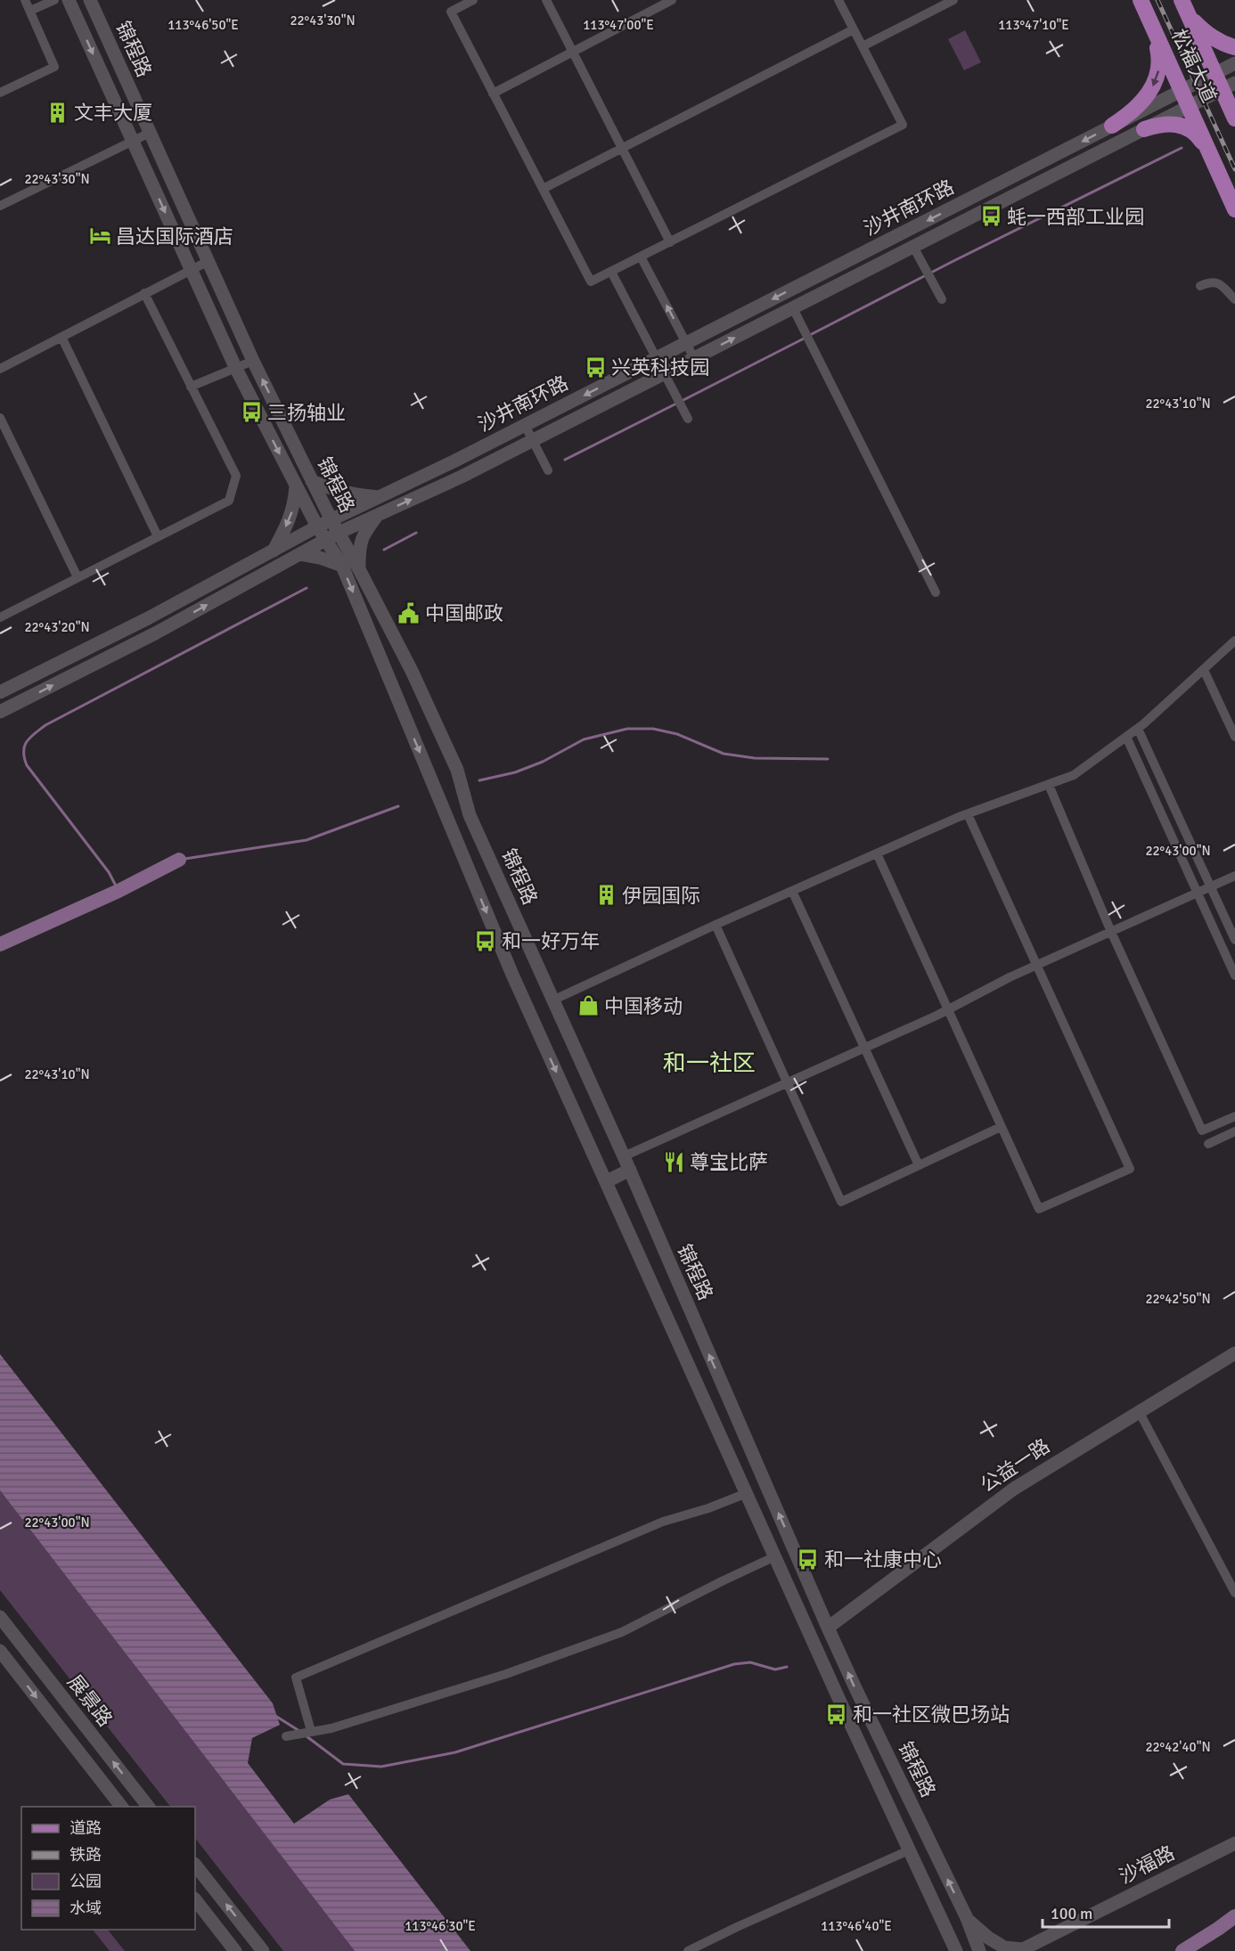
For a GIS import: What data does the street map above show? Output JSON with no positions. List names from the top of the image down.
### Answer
{
  "streets": {
    "main road": [
      "锦程路",
      "松福大道",
      "沙井南环路",
      "公益一路",
      "展景路",
      "沙福路"
    ]
  },
  "crossings": [
    ["锦程路", "沙井南环路"],
    ["锦程路", "公益一路"],
    ["松福大道", "沙井南环路"]
  ],
  "districts": ["和一社区"],
  "places": {
    "building": ["文丰大厦", "伊园国际"],
    "bus stop": [
      "蚝一西部工业园",
      "兴英科技园",
      "三扬轴业",
      "和一好万年",
      "和一社康中心",
      "和一社区微巴场站"
    ],
    "hotel": ["昌达国际酒店"],
    "public building": ["中国邮政"],
    "shop": ["中国移动"],
    "restaurant": ["尊宝比萨"]
  },
  "legend": [
    "道路",
    "铁路",
    "公园",
    "水域"
  ],
  "scale_bar": "100 m",
  "coordinates": [
    "22°43'30\"N",
    "113°46'50\"E",
    "113°47'00\"E",
    "113°47'10\"E",
    "22°43'10\"N",
    "22°43'20\"N",
    "22°43'00\"N",
    "22°42'50\"N",
    "22°42'40\"N",
    "113°46'30\"E",
    "113°46'40\"E"
  ]
}
